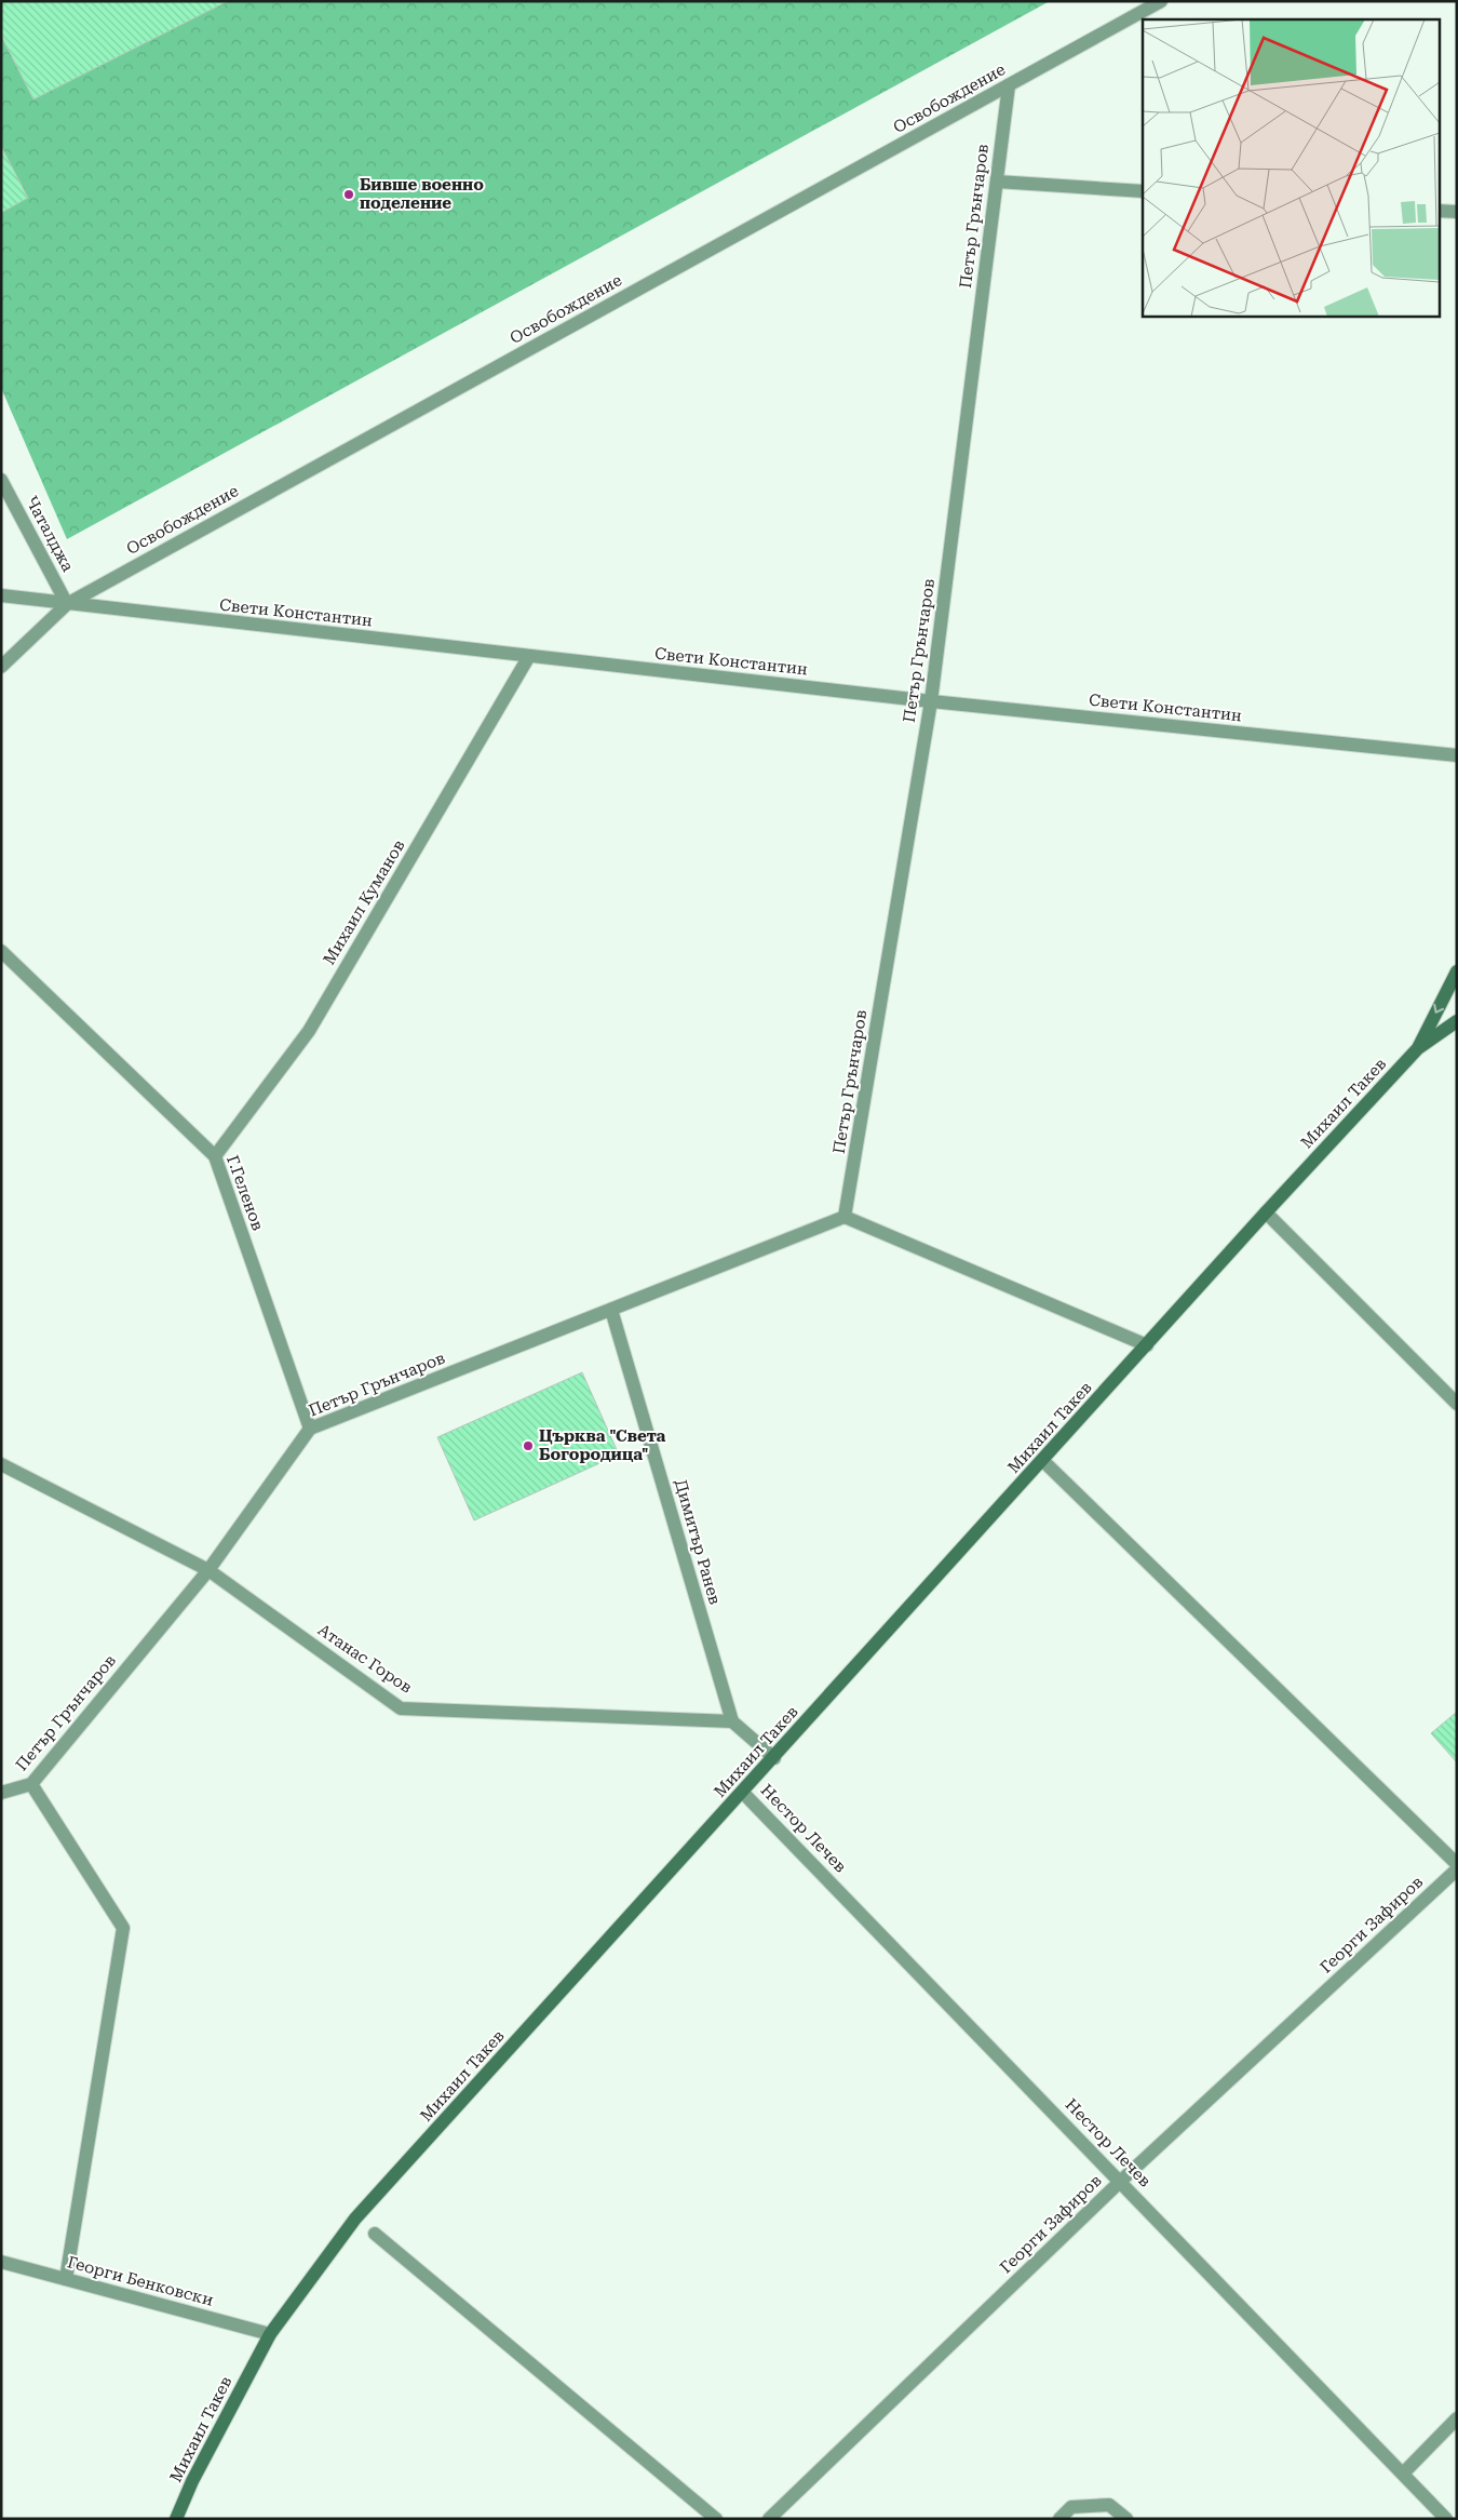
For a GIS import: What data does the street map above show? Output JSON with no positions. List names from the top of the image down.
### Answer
{
  "streets": {
    "main road": ["Михаил Такев"],
    "street": [
      "Освобождение",
      "Петър Грънчаров",
      "Чаталджа",
      "Свети Константин",
      "Михаил Куманов",
      "Г.Геленов",
      "Димитър Ранев",
      "Атанас Горов",
      "Нестор Лечев",
      "Георги Зафиров",
      "Георги Бенковски"
    ]
  },
  "crossings": [
    ["Освобождение", "Петър Грънчаров"],
    ["Освобождение", "Чаталджа"],
    ["Освобождение", "Свети Константин"],
    ["Петър Грънчаров", "Свети Константин"],
    ["Петър Грънчаров", "Г.Геленов"],
    ["Петър Грънчаров", "Димитър Ранев"],
    ["Петър Грънчаров", "Атанас Горов"],
    ["Чаталджа", "Свети Константин"],
    ["Свети Константин", "Михаил Куманов"],
    ["Михаил Куманов", "Г.Геленов"],
    ["Михаил Такев", "Нестор Лечев"],
    ["Михаил Такев", "Георги Бенковски"],
    ["Димитър Ранев", "Атанас Горов"],
    ["Нестор Лечев", "Георги Зафиров"]
  ],
  "places": ["Бивше военно поделение", "Църква \"Света Богородица\""]
}
